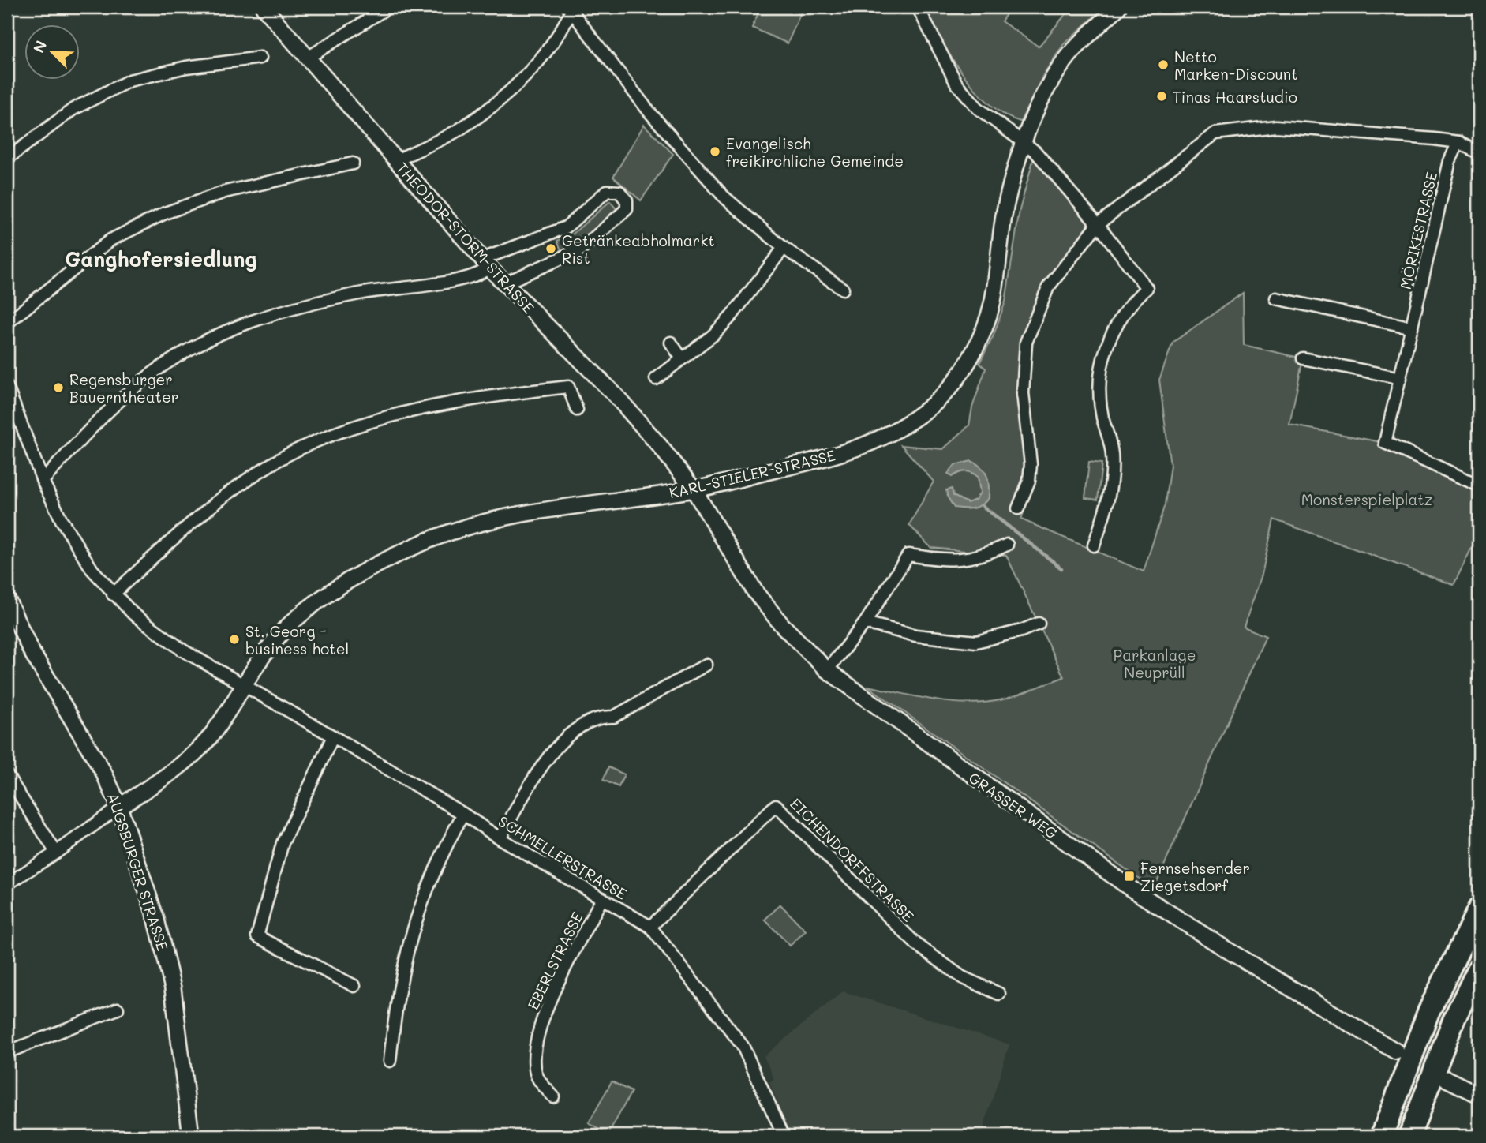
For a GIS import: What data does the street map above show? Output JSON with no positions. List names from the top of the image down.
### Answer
{
  "streets": {
    "street": [
      "MÖRIKESTRASSE",
      "THEODOR-STORM-STRASSE",
      "KARL-STIELER-STRASSE",
      "GRASSER WEG",
      "SCHMELLERSTRASSE",
      "EICHENDORFFSTRASSE",
      "AUGSBURGER STRASSE",
      "EBERLSTRASSE"
    ]
  },
  "crossings": [
    ["THEODOR-STORM-STRASSE", "KARL-STIELER-STRASSE"],
    ["THEODOR-STORM-STRASSE", "GRASSER WEG"],
    ["KARL-STIELER-STRASSE", "GRASSER WEG"],
    ["KARL-STIELER-STRASSE", "SCHMELLERSTRASSE"],
    ["KARL-STIELER-STRASSE", "AUGSBURGER STRASSE"],
    ["SCHMELLERSTRASSE", "EICHENDORFFSTRASSE"],
    ["SCHMELLERSTRASSE", "EBERLSTRASSE"]
  ],
  "districts": ["Ganghofersiedlung"],
  "parks": ["Monsterspielplatz", "Parkanlage Neuprüll"],
  "places": {
    "other": [
      "Netto Marken-Discount",
      "Tinas Haarstudio",
      "Evangelisch freikirchliche Gemeinde",
      "Getränkeabholmarkt Rist",
      "Regensburger Bauerntheater",
      "St. Georg - business hotel"
    ],
    "transit": ["Fernsehsender Ziegetsdorf"]
  },
  "north": "top left"
}
